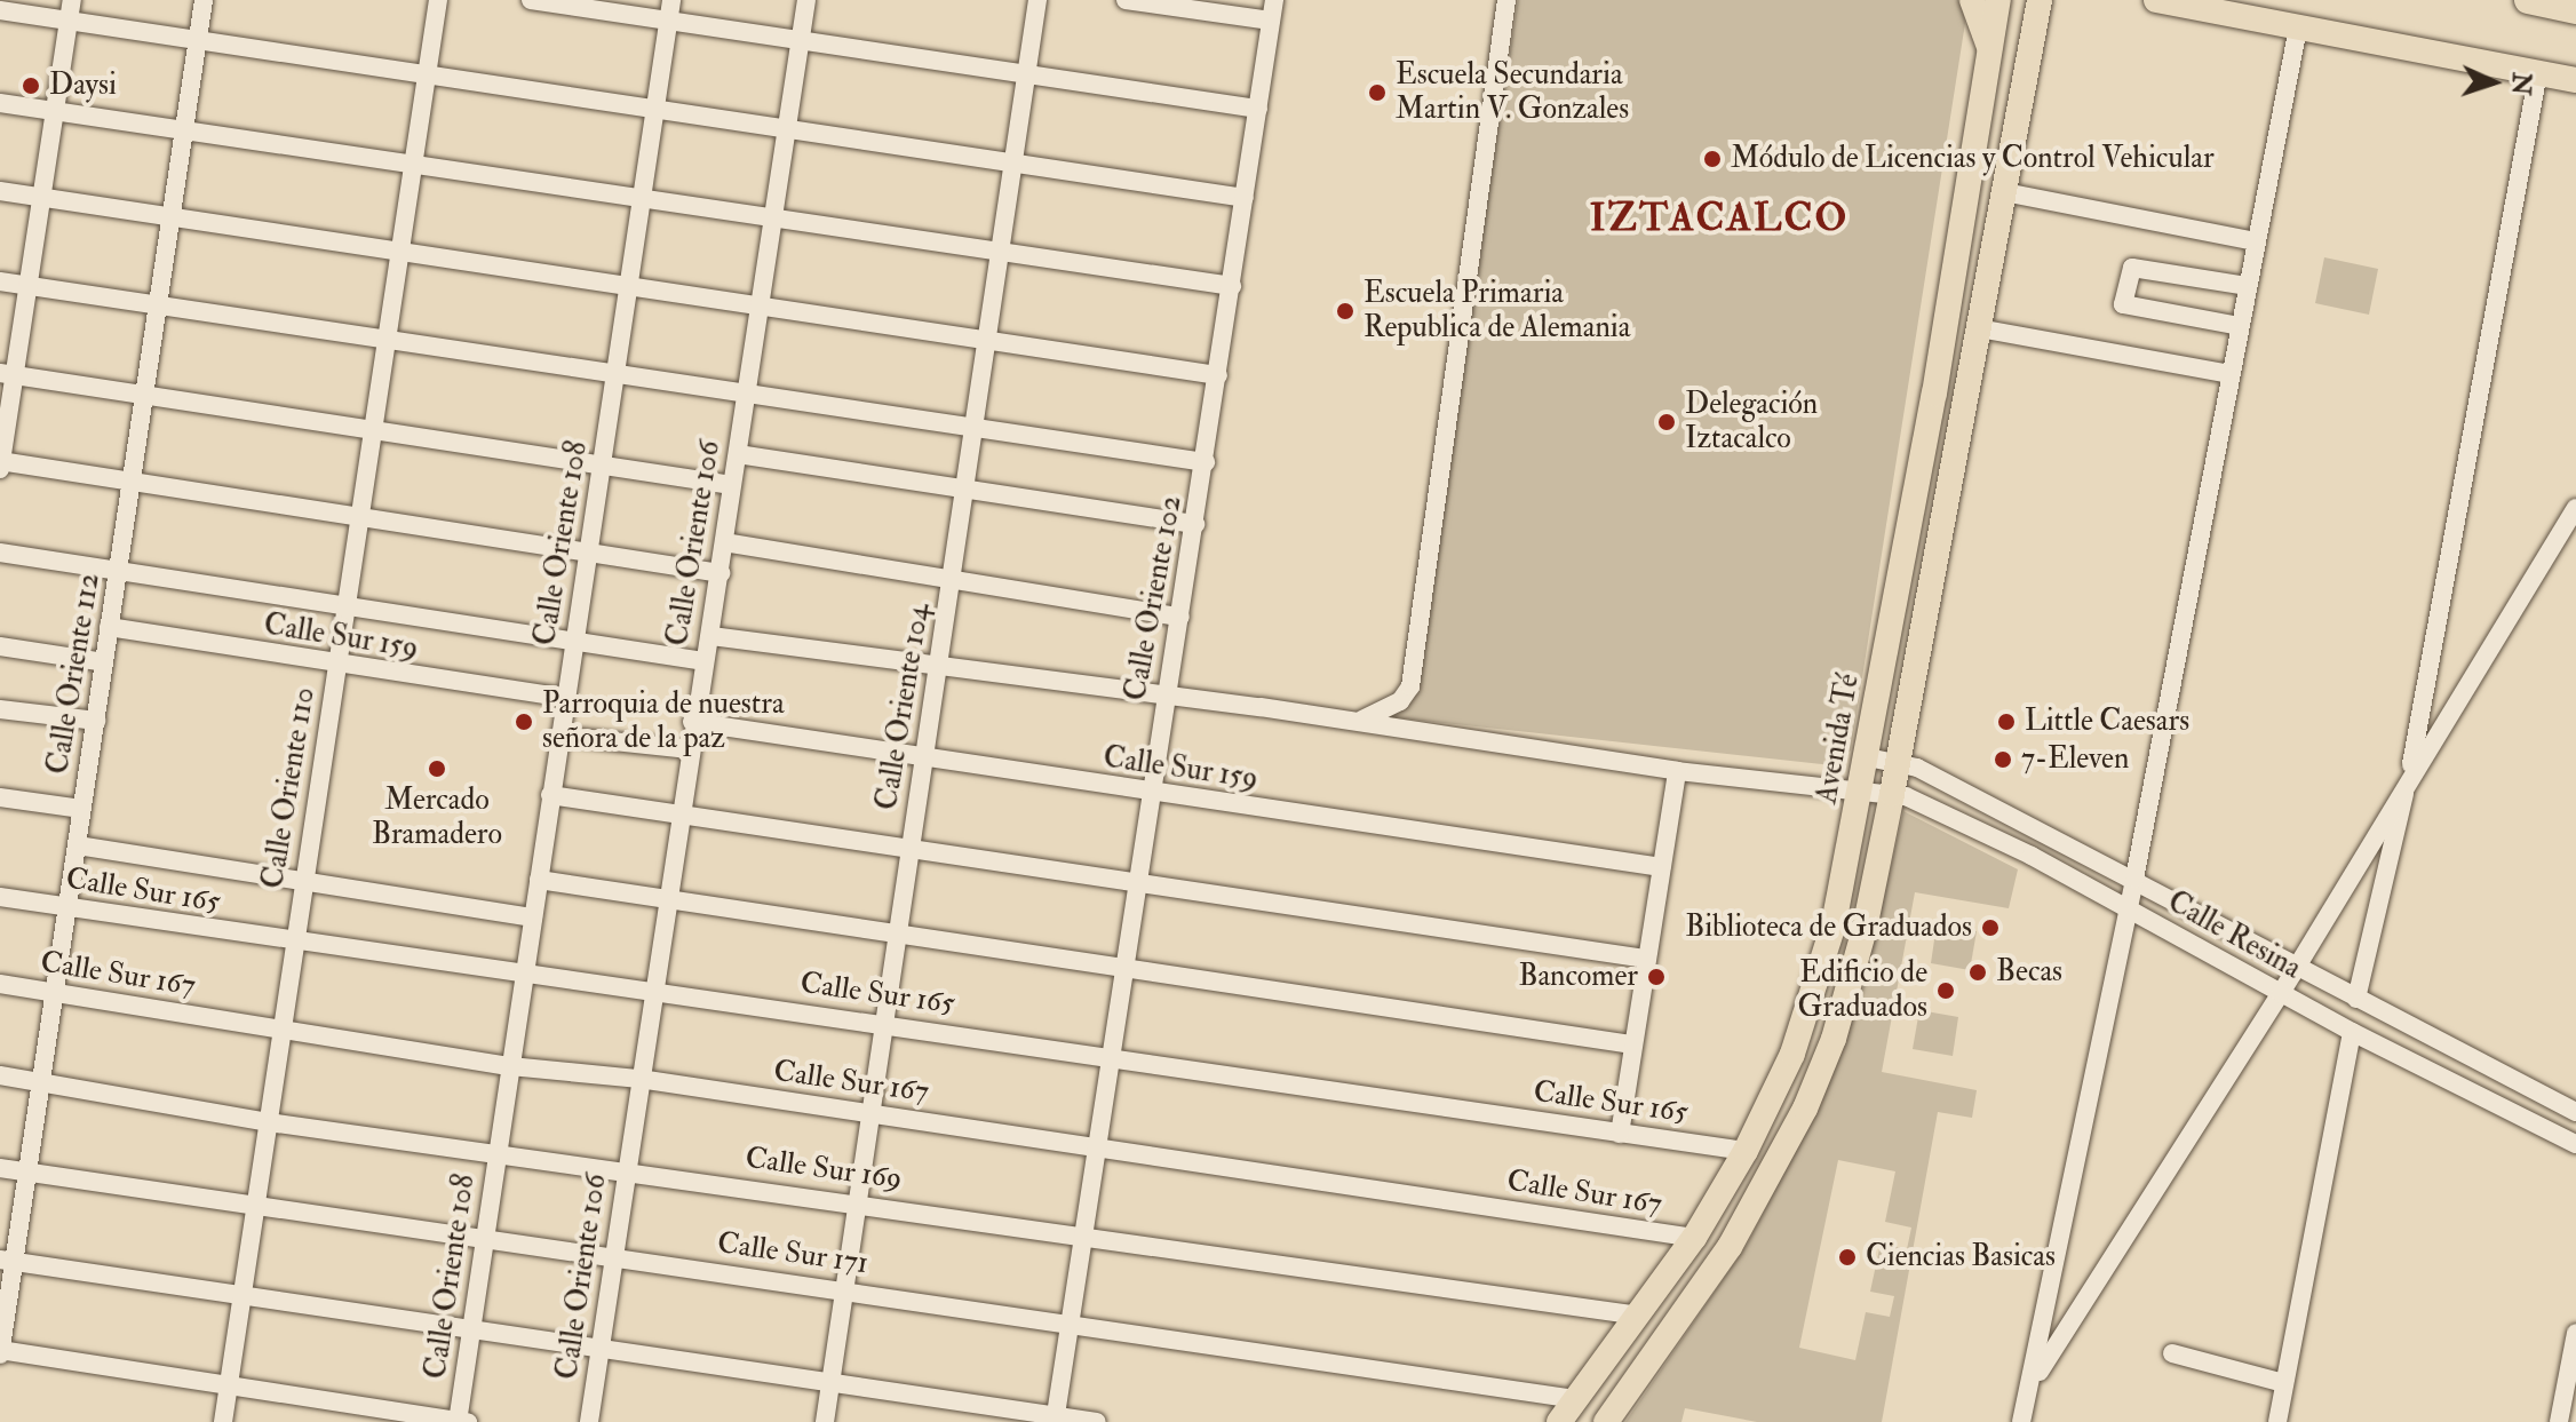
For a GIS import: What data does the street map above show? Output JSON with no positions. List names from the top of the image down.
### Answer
{
  "streets": {
    "main road": ["Avenida Té"],
    "street": [
      "Calle Oriente 108",
      "Calle Oriente 106",
      "Calle Oriente 102",
      "Calle Sur 159",
      "Calle Oriente 112",
      "Calle Oriente 104",
      "Calle Oriente 110",
      "Calle Sur 165",
      "Calle Resina",
      "Calle Sur 167",
      "Calle Sur 169",
      "Calle Sur 171"
    ]
  },
  "crossings": [
    ["Calle Oriente 108", "Calle Sur 159"],
    ["Calle Oriente 108", "Calle Sur 165"],
    ["Calle Oriente 108", "Calle Sur 167"],
    ["Calle Oriente 108", "Calle Sur 169"],
    ["Calle Oriente 108", "Calle Sur 171"],
    ["Calle Oriente 106", "Calle Sur 159"],
    ["Calle Oriente 106", "Calle Sur 165"],
    ["Calle Oriente 106", "Calle Resina"],
    ["Calle Oriente 106", "Calle Sur 167"],
    ["Calle Oriente 106", "Calle Sur 169"],
    ["Calle Oriente 106", "Calle Sur 171"],
    ["Calle Oriente 102", "Calle Sur 159"],
    ["Calle Oriente 102", "Calle Sur 165"],
    ["Calle Oriente 102", "Calle Resina"],
    ["Calle Oriente 102", "Calle Sur 167"],
    ["Calle Oriente 102", "Calle Sur 169"],
    ["Calle Oriente 102", "Calle Sur 171"],
    ["Calle Sur 159", "Calle Oriente 112"],
    ["Calle Sur 159", "Calle Oriente 104"],
    ["Calle Sur 159", "Calle Oriente 110"],
    ["Calle Oriente 112", "Calle Sur 165"],
    ["Calle Oriente 112", "Calle Sur 167"],
    ["Calle Oriente 112", "Calle Sur 169"],
    ["Calle Oriente 112", "Calle Sur 171"],
    ["Calle Oriente 104", "Calle Sur 165"],
    ["Calle Oriente 104", "Calle Resina"],
    ["Calle Oriente 104", "Calle Sur 167"],
    ["Calle Oriente 104", "Calle Sur 169"],
    ["Calle Oriente 104", "Calle Sur 171"],
    ["Avenida Té", "Calle Sur 165"],
    ["Avenida Té", "Calle Resina"],
    ["Avenida Té", "Calle Sur 167"],
    ["Avenida Té", "Calle Sur 169"],
    ["Avenida Té", "Calle Sur 171"],
    ["Calle Oriente 110", "Calle Sur 165"],
    ["Calle Oriente 110", "Calle Sur 167"],
    ["Calle Oriente 110", "Calle Sur 169"],
    ["Calle Oriente 110", "Calle Sur 171"]
  ],
  "districts": ["IZTACALCO"],
  "places": [
    "Daysi",
    "Escuela Secundaria Martin V. Gonzales",
    "Módulo de Licencias y Control Vehicular",
    "Escuela Primaria Republica de Alemania",
    "Delegación Iztacalco",
    "Parroquia de nuestra señora de la paz",
    "Little Caesars",
    "7-Eleven",
    "Mercado Bramadero",
    "Biblioteca de Graduados",
    "Becas",
    "Bancomer",
    "Edificio de Graduados",
    "Ciencias Basicas"
  ],
  "north": "right"
}
